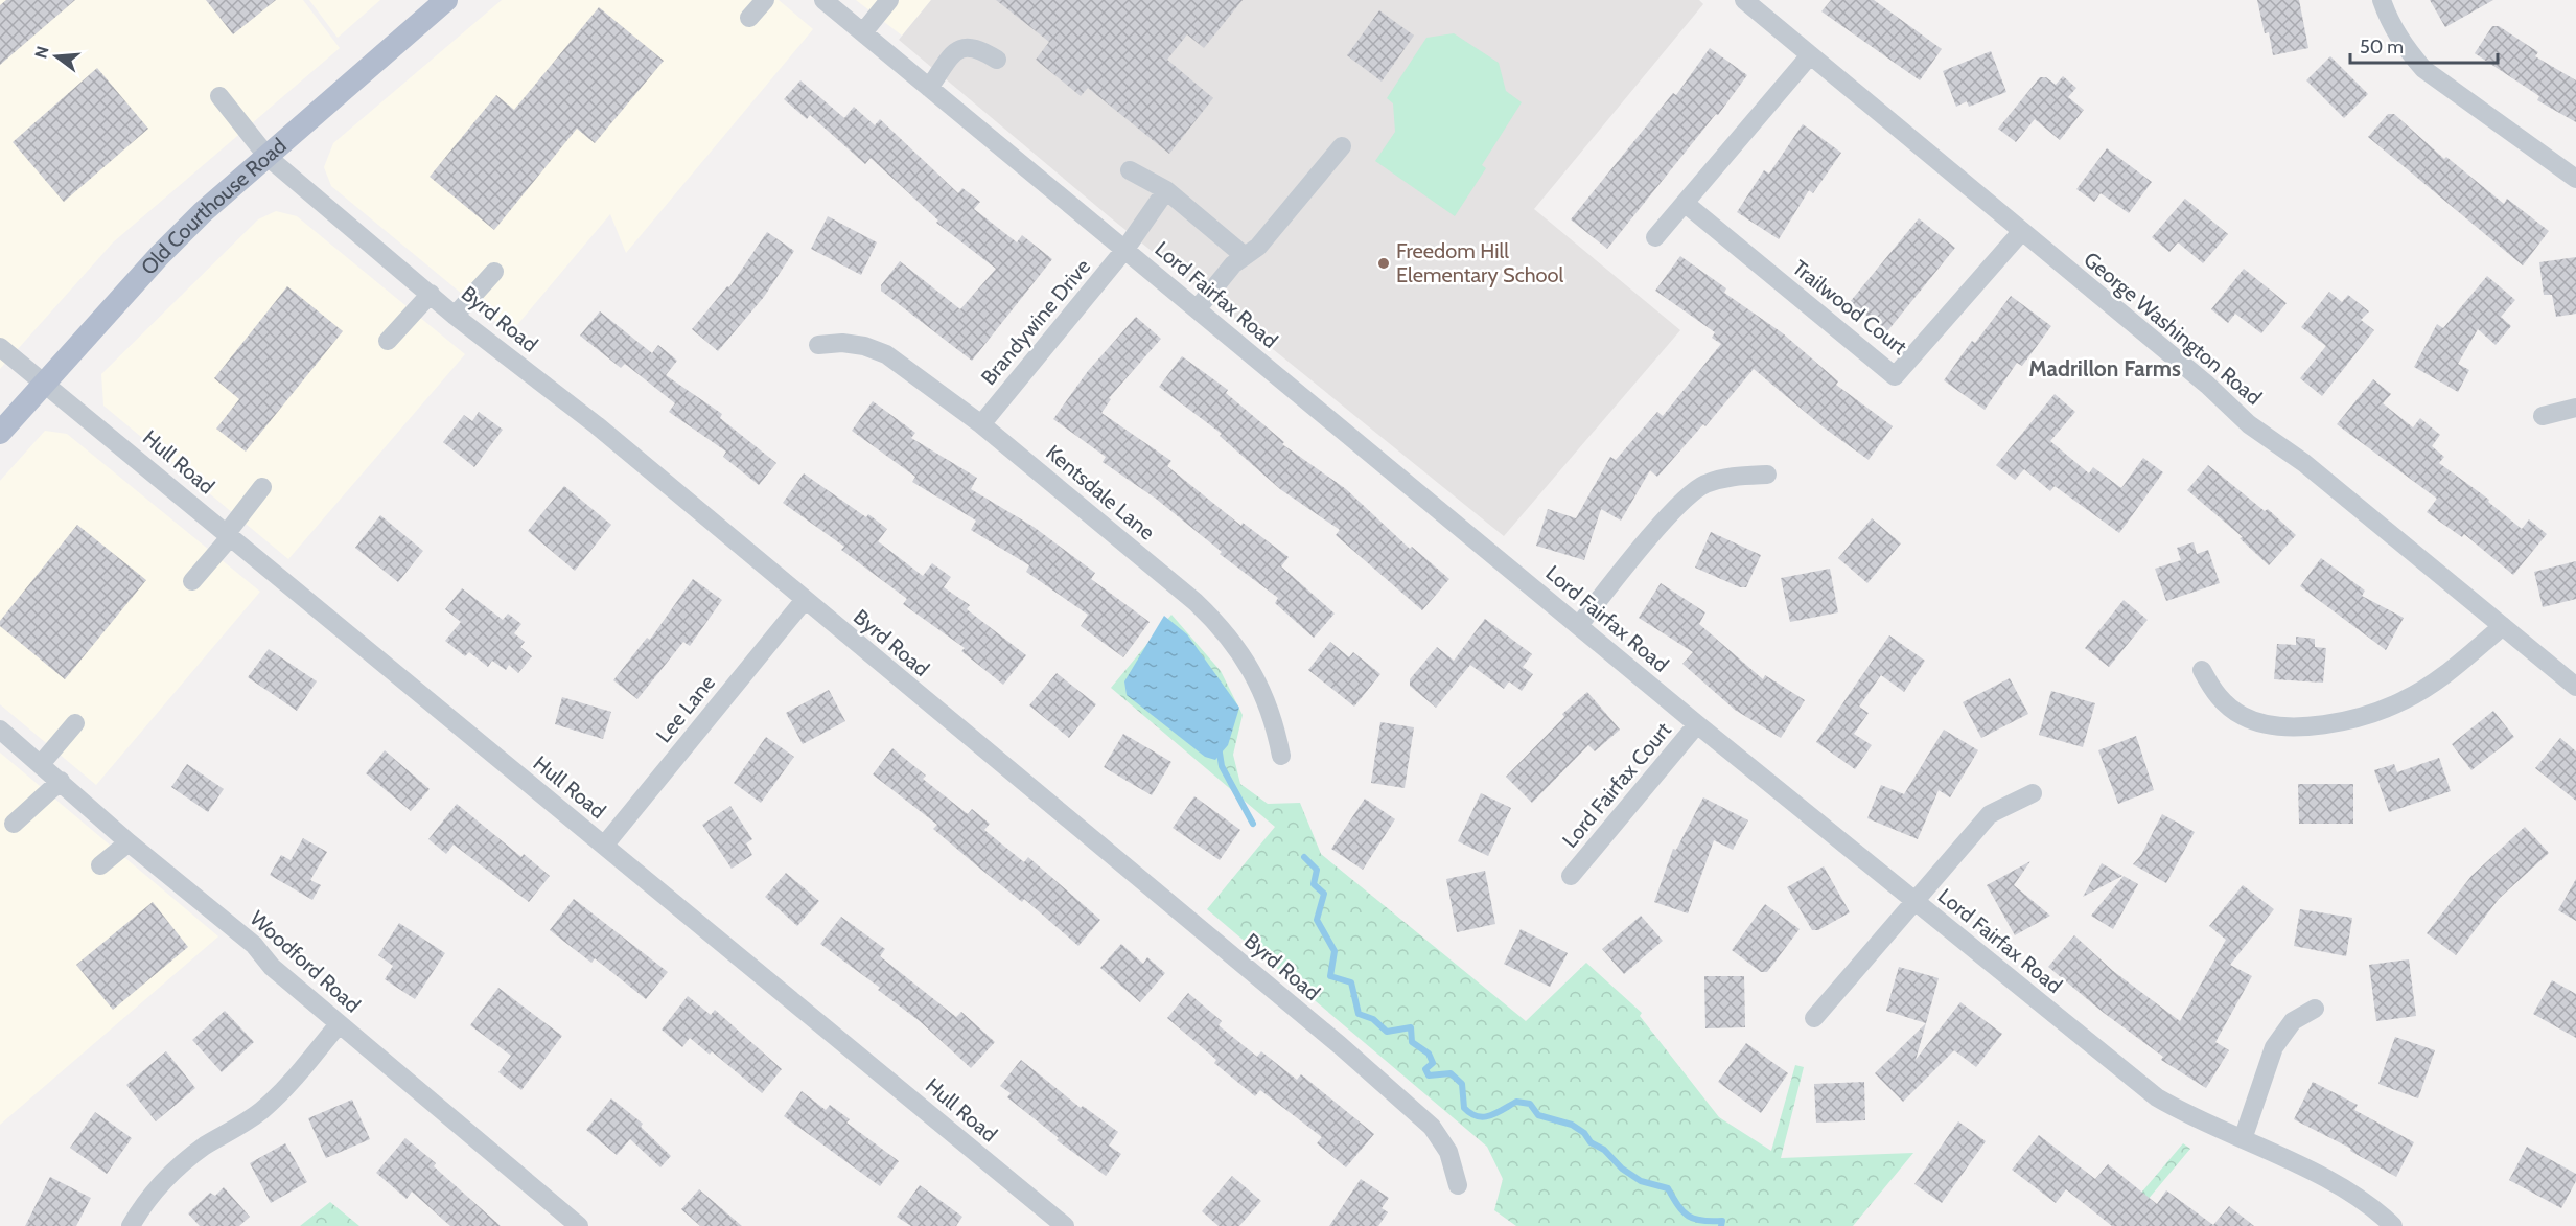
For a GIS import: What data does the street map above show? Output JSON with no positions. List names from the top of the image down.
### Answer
{
  "streets": {
    "main road": ["Old Courthouse Road"],
    "street": [
      "Lord Fairfax Road",
      "Trailwood Court",
      "Byrd Road",
      "Brandywine Drive",
      "George Washington Road",
      "Hull Road",
      "Kentsdale Lane",
      "Lee Lane",
      "Lord Fairfax Court",
      "Woodford Road"
    ]
  },
  "crossings": [
    ["Old Courthouse Road", "Byrd Road"],
    ["Old Courthouse Road", "Hull Road"],
    ["Lord Fairfax Road", "Brandywine Drive"],
    ["Lord Fairfax Road", "Lord Fairfax Court"],
    ["Trailwood Court", "George Washington Road"],
    ["Byrd Road", "Lee Lane"],
    ["Brandywine Drive", "Kentsdale Lane"],
    ["Hull Road", "Lee Lane"]
  ],
  "districts": ["Madrillon Farms"],
  "places": ["Freedom Hill Elementary School"],
  "scale_bar": "50 m",
  "north": "left"
}
